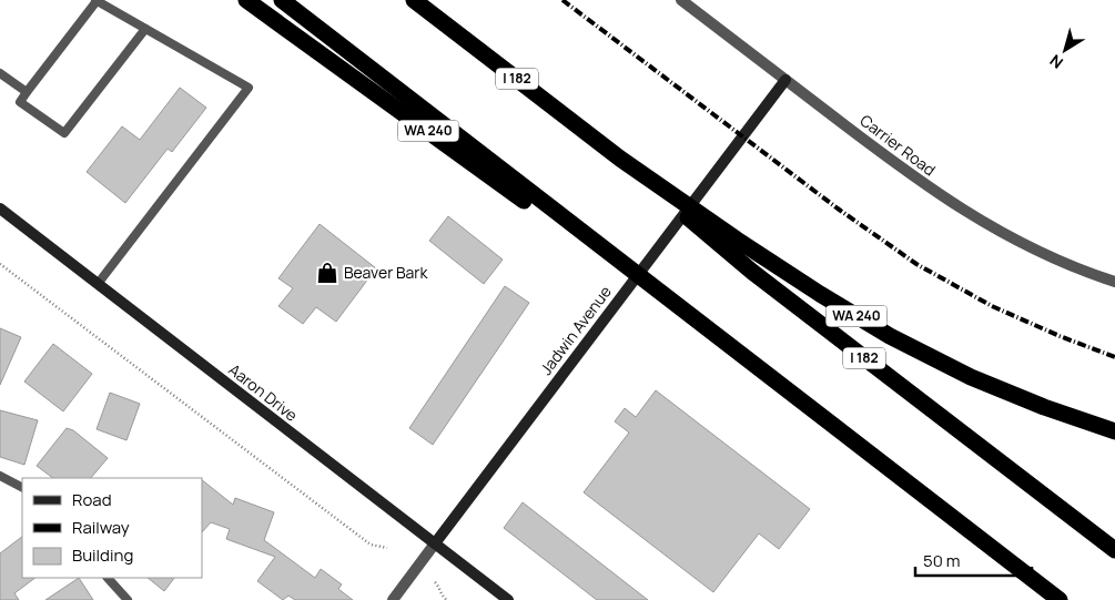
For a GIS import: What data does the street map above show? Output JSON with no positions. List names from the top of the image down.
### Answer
{
  "streets": {
    "highway": ["I 182", "WA 240"],
    "street": ["Carrier Road", "Jadwin Avenue", "Aaron Drive"]
  },
  "crossings": [
    ["I 182", "WA 240"],
    ["Carrier Road", "Jadwin Avenue"],
    ["Jadwin Avenue", "Aaron Drive"]
  ],
  "places": {
    "shop": ["Beaver Bark"]
  },
  "legend": ["Road", "Railway", "Building"],
  "scale_bar": "50 m",
  "north": "bottom left"
}
